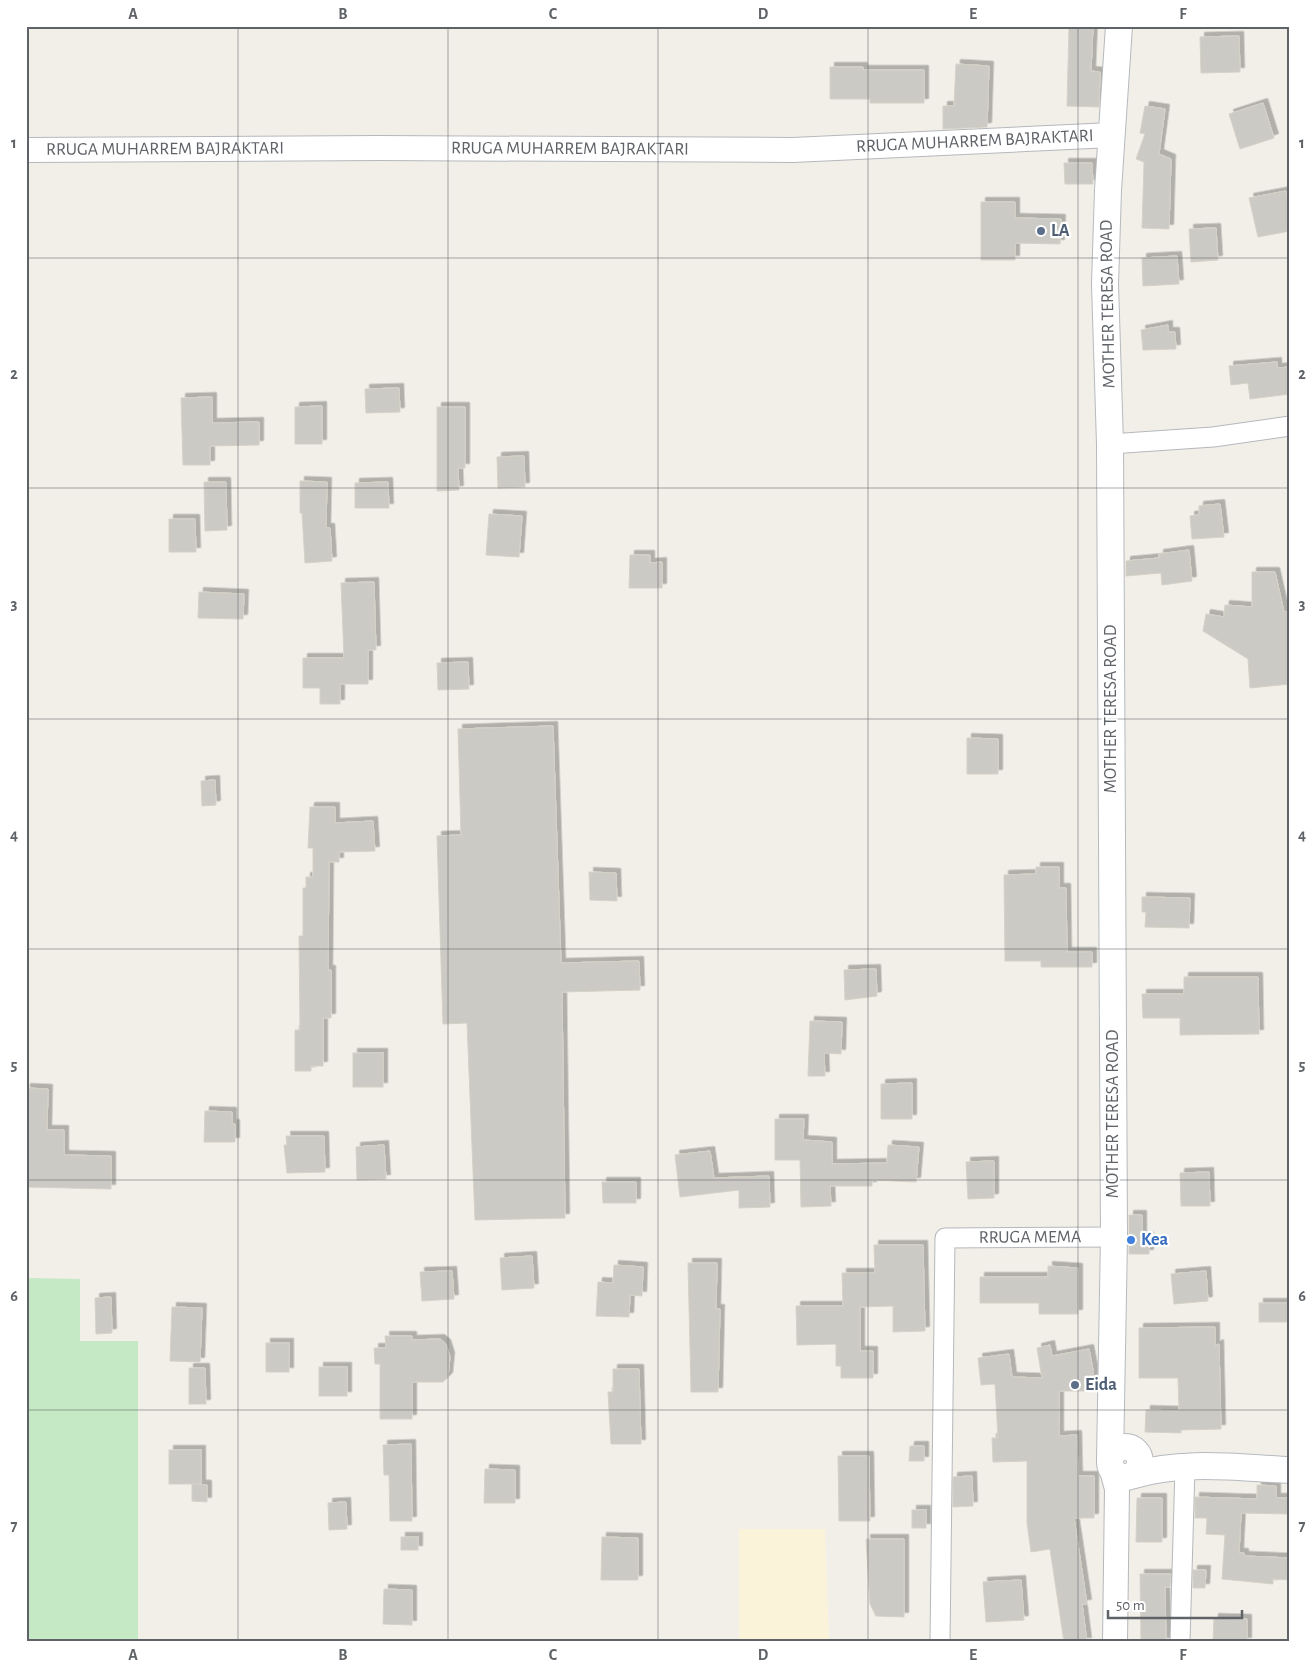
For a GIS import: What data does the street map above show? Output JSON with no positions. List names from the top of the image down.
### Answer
{
  "streets": {
    "main road": ["MOTHER TERESA ROAD"],
    "street": ["RRUGA MUHARREM BAJRAKTARI", "RRUGA MEMA"]
  },
  "crossings": [
    ["RRUGA MUHARREM BAJRAKTARI", "MOTHER TERESA ROAD"],
    ["MOTHER TERESA ROAD", "RRUGA MEMA"]
  ],
  "places": ["LA", "Kea", "Eida"],
  "scale_bar": "50 m",
  "grid": {
    "columns": [
      "A",
      "B",
      "C",
      "D",
      "E",
      "F"
    ],
    "rows": [
      "1",
      "2",
      "3",
      "4",
      "5",
      "6",
      "7"
    ]
  }
}
